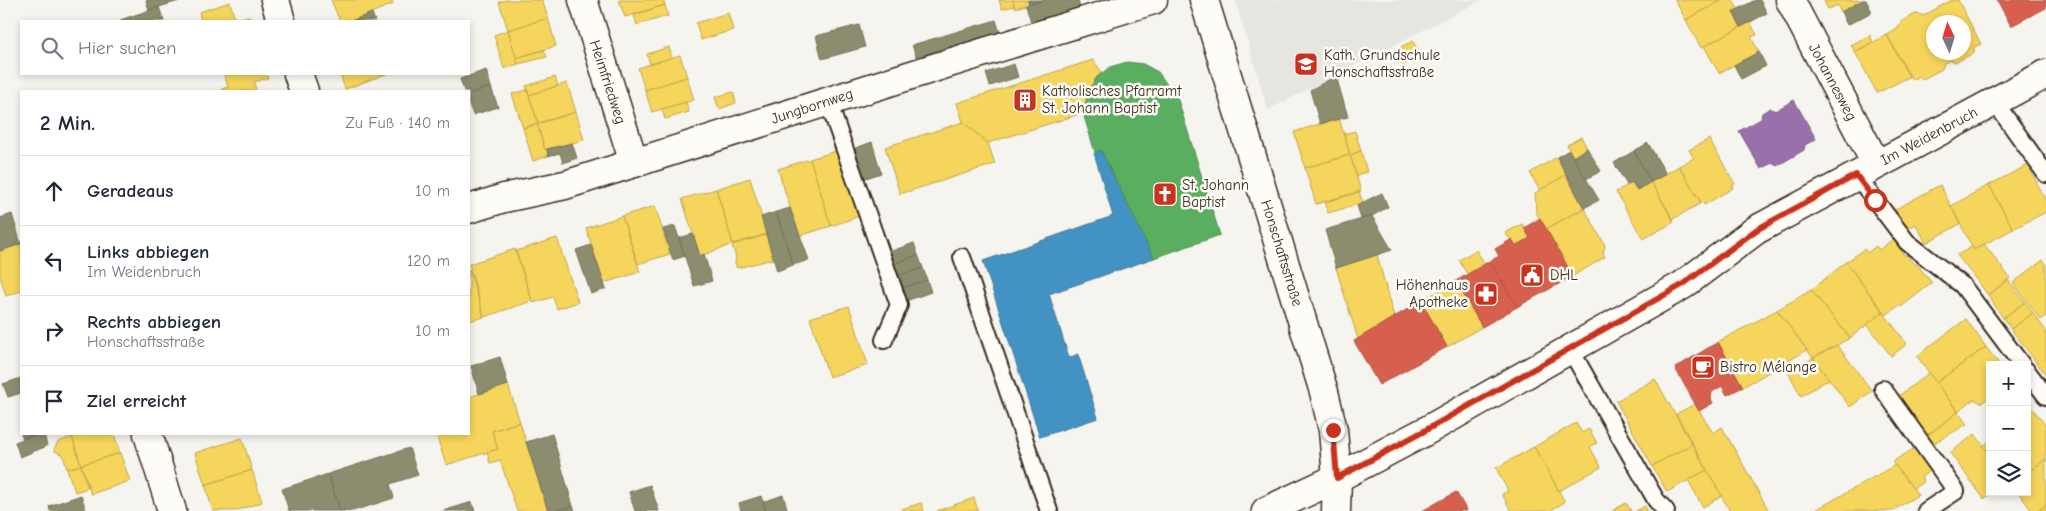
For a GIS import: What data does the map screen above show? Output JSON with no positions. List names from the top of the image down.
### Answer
{
  "streets": {
    "street": [
      "Heimfriedweg",
      "Johannesweg",
      "Jungbornweg",
      "Im Weidenbruch",
      "Honschaftsstraße"
    ]
  },
  "crossings": [
    ["Heimfriedweg", "Jungbornweg"],
    ["Johannesweg", "Im Weidenbruch"],
    ["Im Weidenbruch", "Honschaftsstraße"]
  ],
  "places": {
    "school or university": ["Kath. Grundschule Honschaftsstraße"],
    "building": ["Katholisches Pfarramt St. Johann Baptist"],
    "church": ["St. Johann Baptist"],
    "public building": ["DHL"],
    "pharmacy": ["Höhenhaus Apotheke"],
    "cafe": ["Bistro Mélange"]
  },
  "north": "top",
  "page": {
    "search": "Hier suchen",
    "heading": ["2 Min.", "Zu Fuß · 140 m"],
    "list": [
      ["Geradeaus", "10 m"],
      ["Links abbiegen", "Im Weidenbruch", "120 m"],
      ["Rechts abbiegen", "Honschaftsstraße", "10 m"],
      "Ziel erreicht"
    ],
    "map_buttons": ["+", "−"]
  }
}
